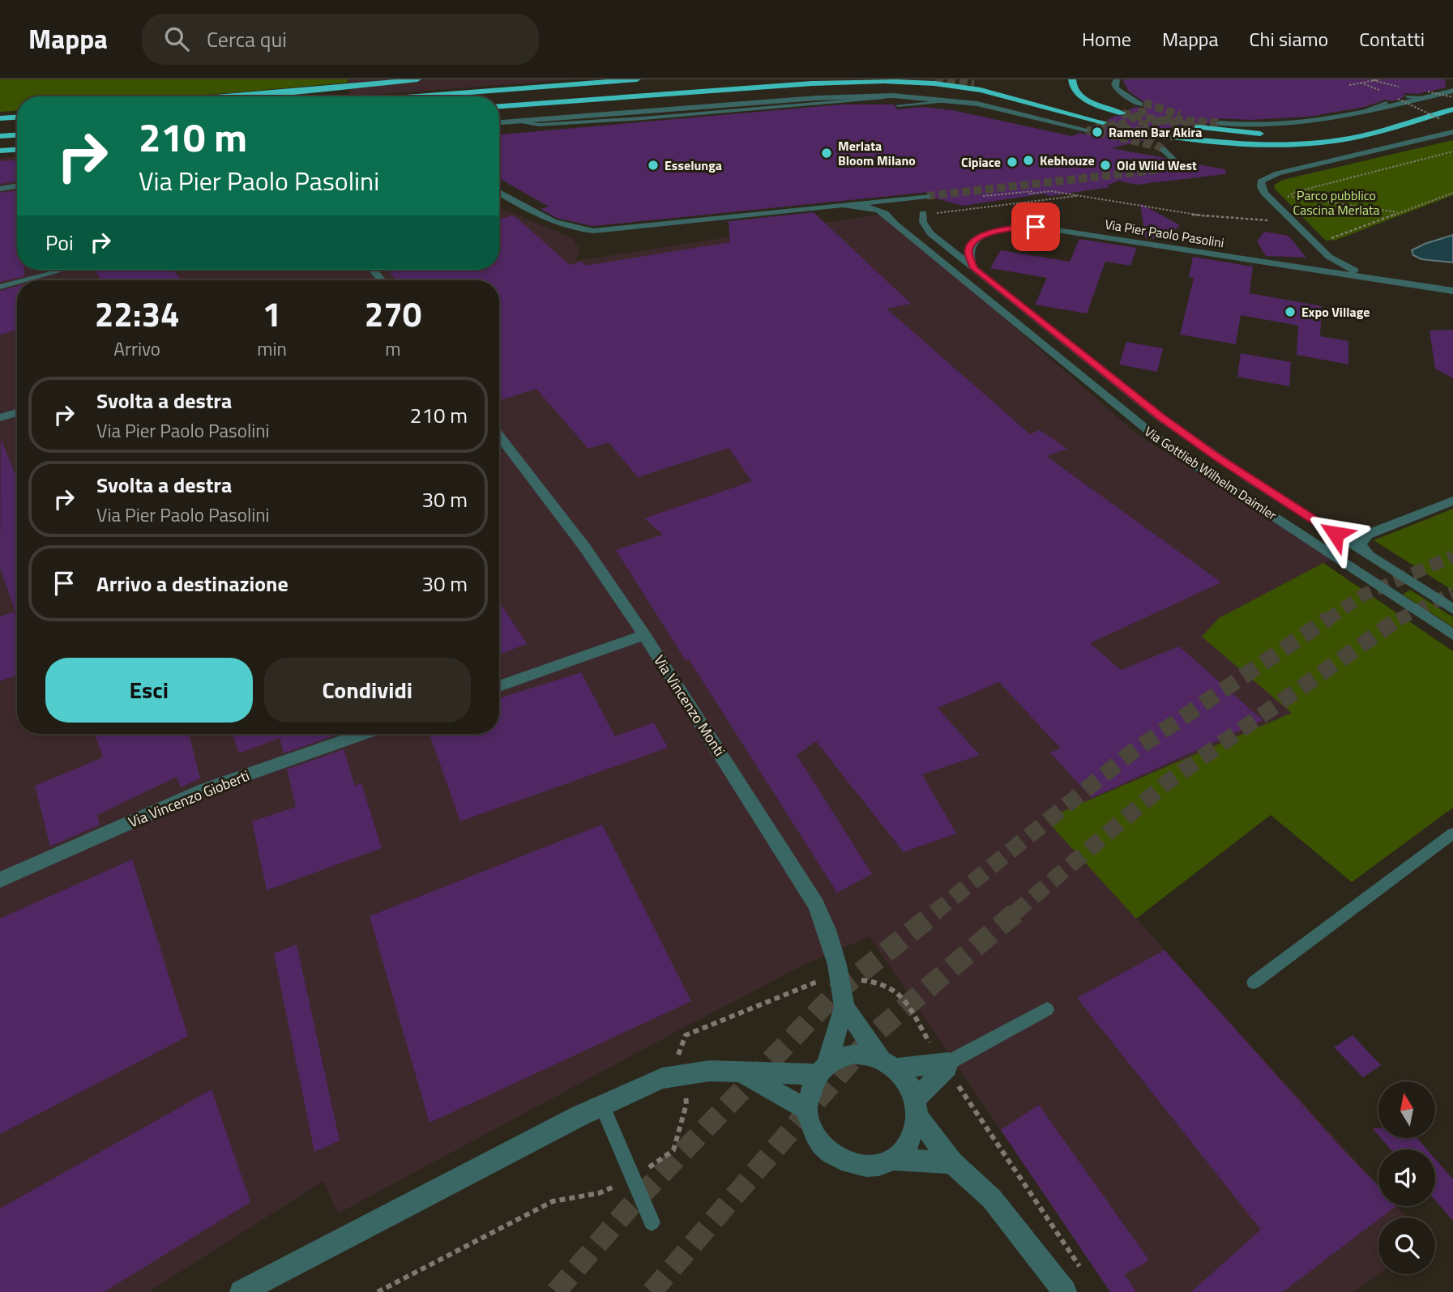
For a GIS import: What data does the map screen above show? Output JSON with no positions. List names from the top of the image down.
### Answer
{
  "streets": {
    "street": [
      "Via Pier Paolo Pasolini",
      "Via Gottlieb Wilhelm Daimler",
      "Via Vincenzo Monti",
      "Via Vincenzo Gioberti"
    ]
  },
  "crossings": [
    ["Via Pier Paolo Pasolini", "Via Gottlieb Wilhelm Daimler"]
  ],
  "parks": ["Parco pubblico Cascina Merlata"],
  "places": [
    "Ramen Bar Akira",
    "Merlata Bloom Milano",
    "Kebhouze",
    "Cipiace",
    "Esselunga",
    "Old Wild West",
    "Expo Village"
  ],
  "north": "top",
  "page": {
    "header": "Mappa",
    "search": "Cerca qui",
    "nav": [
      "Home",
      "Mappa",
      "Chi siamo",
      "Contatti"
    ],
    "turn": ["210 m", "Via Pier Paolo Pasolini"],
    "then": "Poi",
    "eta": [
      "22:34",
      "Arrivo",
      "1",
      "min",
      "270",
      "m"
    ],
    "list": [
      {
        "name": "Svolta a destra",
        "note": "Via Pier Paolo Pasolini",
        "value": "210 m"
      },
      {
        "name": "Svolta a destra",
        "note": "Via Pier Paolo Pasolini",
        "value": "30 m"
      },
      {
        "name": "Arrivo a destinazione",
        "value": "30 m"
      }
    ],
    "buttons": ["Esci", "Condividi"]
  }
}
